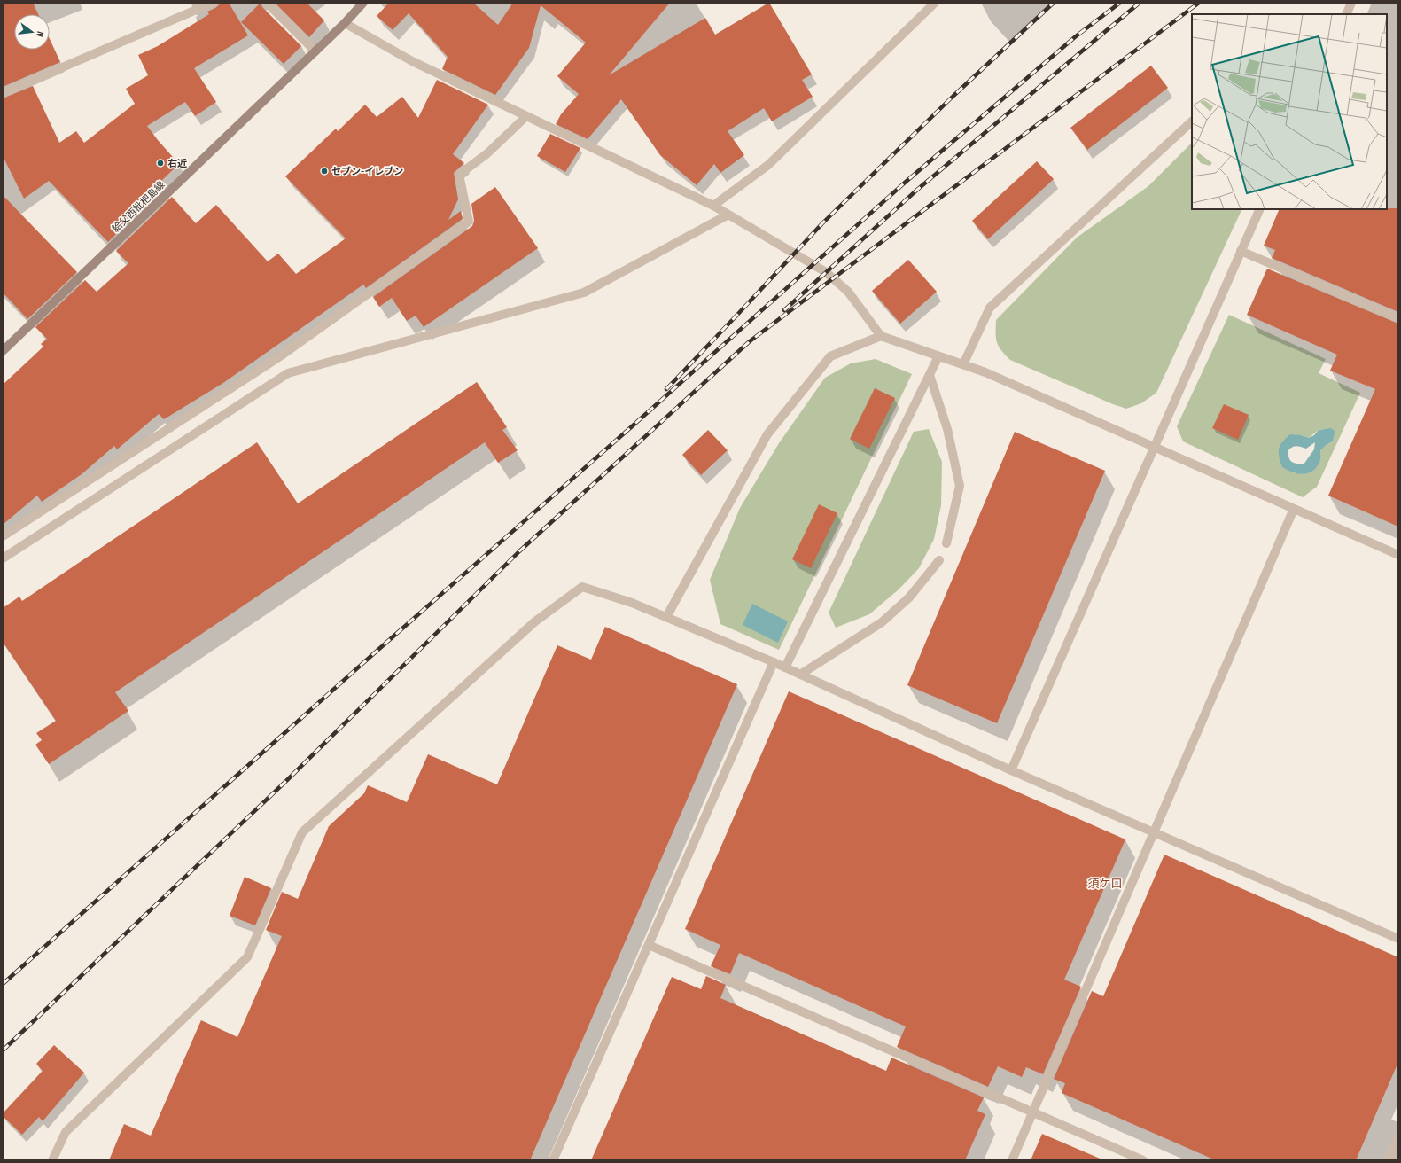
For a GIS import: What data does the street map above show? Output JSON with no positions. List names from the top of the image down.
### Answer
{
  "streets": {
    "main road": ["給父西枇杷島線"]
  },
  "districts": ["須ケ口"],
  "places": ["右近", "セブン-イレブン"],
  "north": "right"
}
